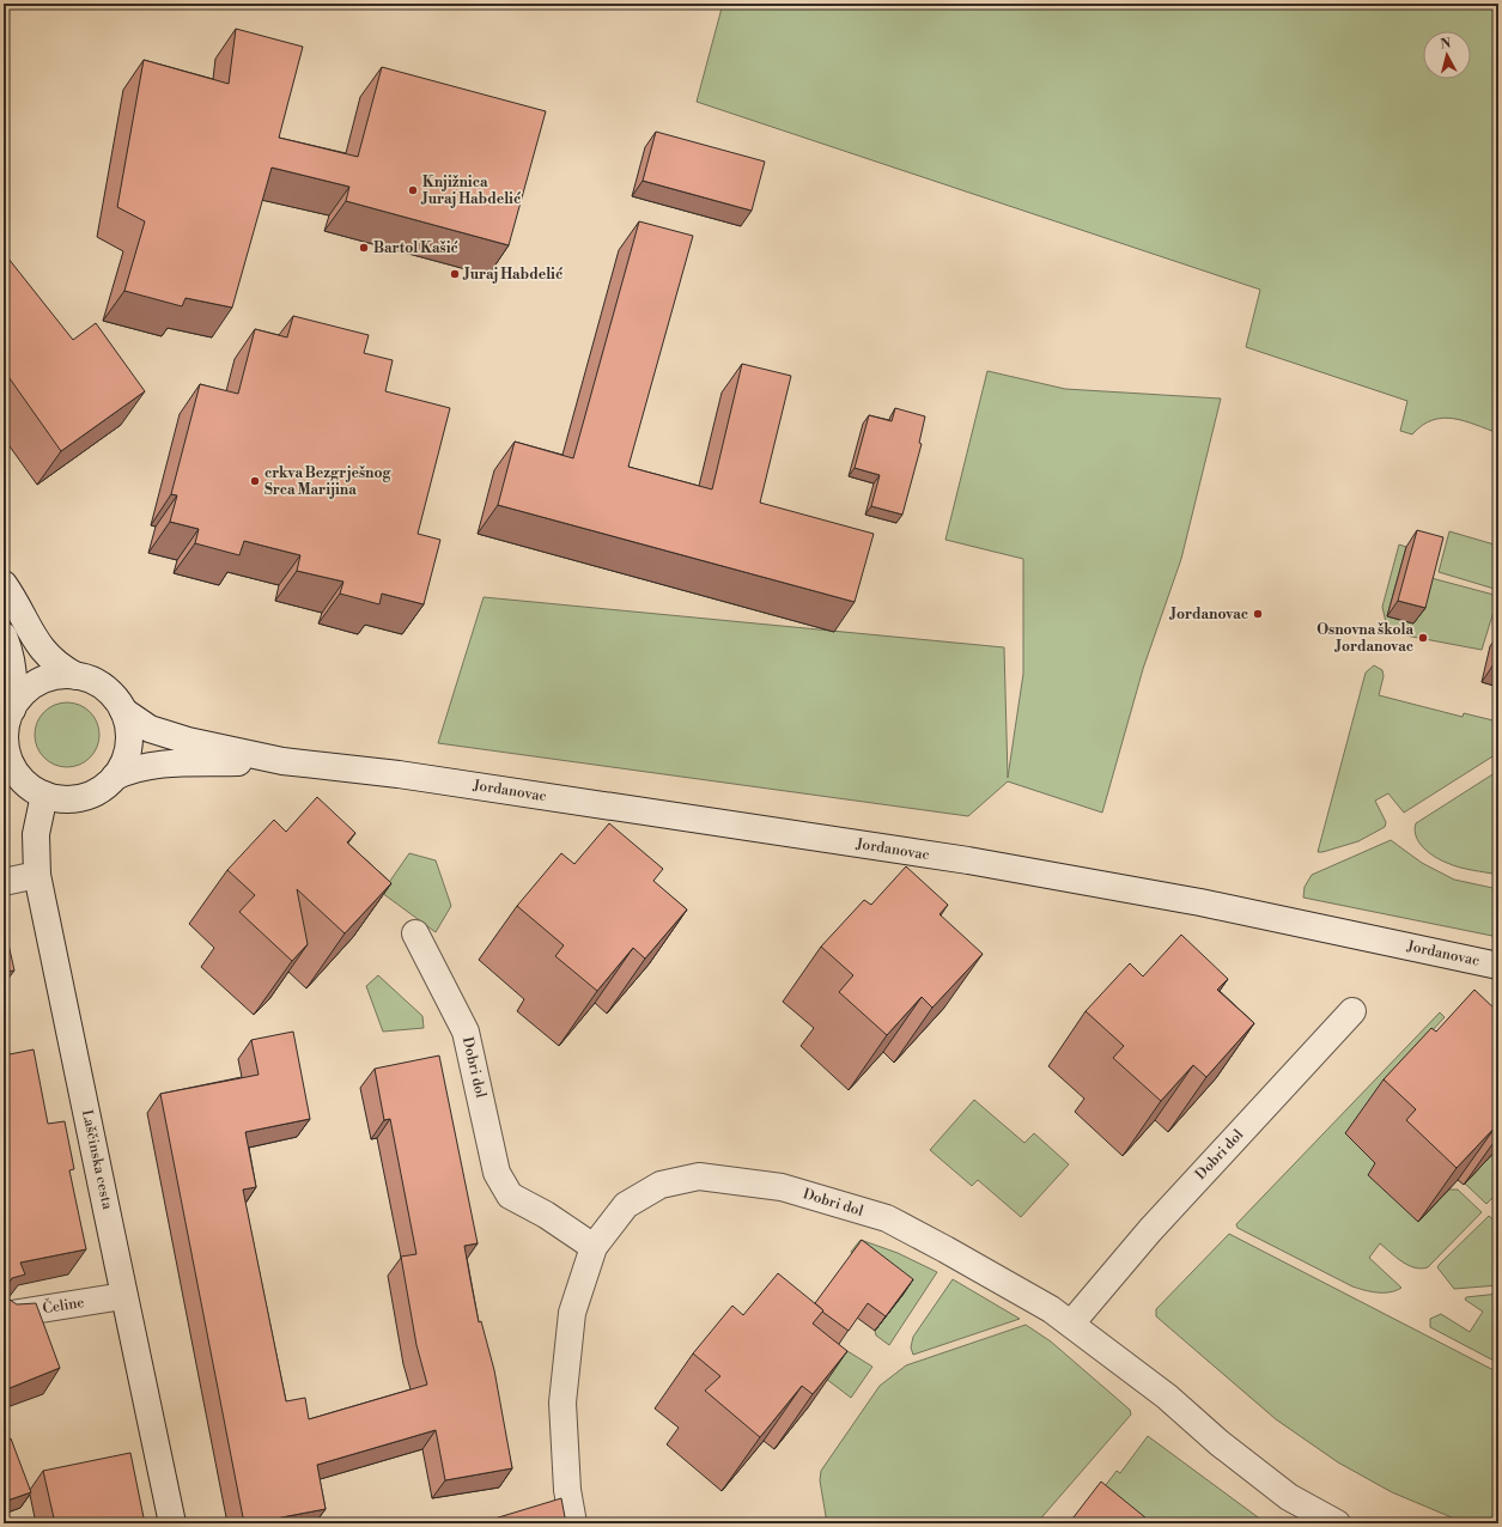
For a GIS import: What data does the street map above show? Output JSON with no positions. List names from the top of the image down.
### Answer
{
  "streets": {
    "main road": [
      "Jordanovac",
      "Dobri dol",
      "Laščinska cesta",
      "Čeline"
    ]
  },
  "crossings": [
    ["Jordanovac", "Laščinska cesta"],
    ["Laščinska cesta", "Čeline"]
  ],
  "places": [
    "Knjižnica Juraj Habdelić",
    "Bartol Kašić",
    "Juraj Habdelić",
    "crkva Bezgrješnog Srca Marijina",
    "Jordanovac",
    "Osnovna škola Jordanovac"
  ],
  "north": "top"
}
